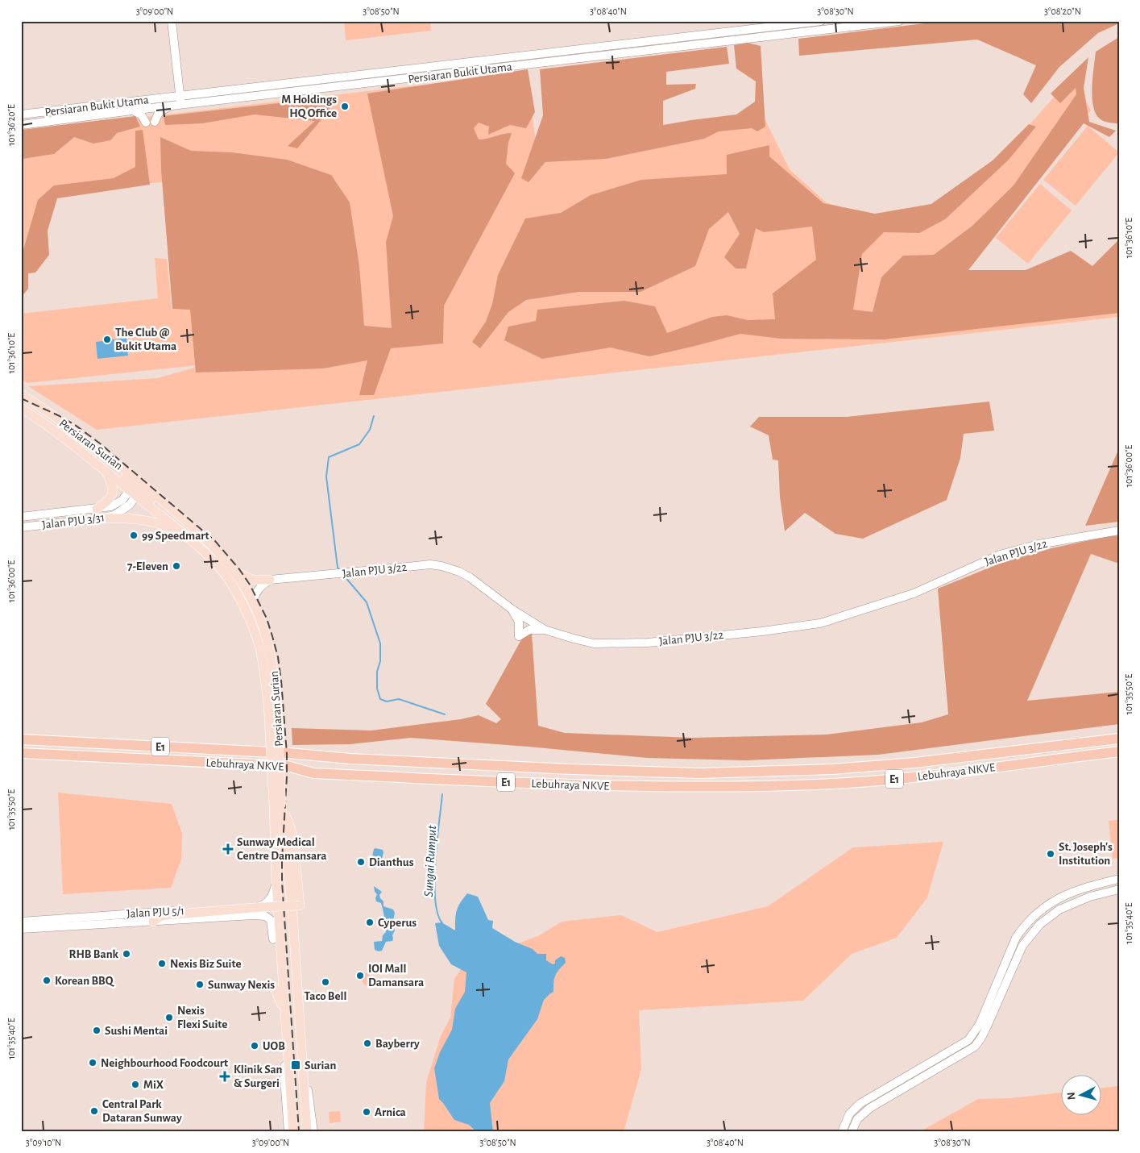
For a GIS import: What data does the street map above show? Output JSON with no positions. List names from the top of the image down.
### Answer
{
  "streets": {
    "highway": ["E1", "Lebuhraya NKVE"],
    "main road": ["Persiaran Surian"],
    "street": [
      "Persiaran Bukit Utama",
      "Jalan PJU 3/31",
      "Jalan PJU 3/22",
      "Jalan PJU 5/1"
    ]
  },
  "crossings": [
    ["Persiaran Surian", "Jalan PJU 3/31"]
  ],
  "water": ["Sungai Rumput"],
  "places": {
    "other": [
      "M Holdings HQ Office",
      "The Club @ Bukit Utama",
      "99 Speedmart",
      "7-Eleven",
      "St. Joseph's Institution",
      "Dianthus",
      "Cyperus",
      "RHB Bank",
      "Nexis Biz Suite",
      "IOI Mall Damansara",
      "Korean BBQ",
      "Taco Bell",
      "Sunway Nexis",
      "Nexis Flexi Suite",
      "Sushi Mentai",
      "Bayberry",
      "UOB",
      "Neighbourhood Foodcourt",
      "MiX",
      "Central Park Dataran Sunway",
      "Arnica"
    ],
    "health": ["Sunway Medical Centre Damansara", "Klinik San & Surgeri"],
    "transit": ["Surian"]
  },
  "north": "left",
  "coordinates": [
    "3°09'00\"N",
    "3°08'50\"N",
    "3°08'40\"N",
    "3°08'30\"N",
    "3°08'20\"N",
    "101°36'20\"E",
    "101°36'10\"E",
    "101°36'00\"E",
    "101°35'50\"E",
    "101°35'40\"E",
    "3°09'10\"N"
  ]
}
